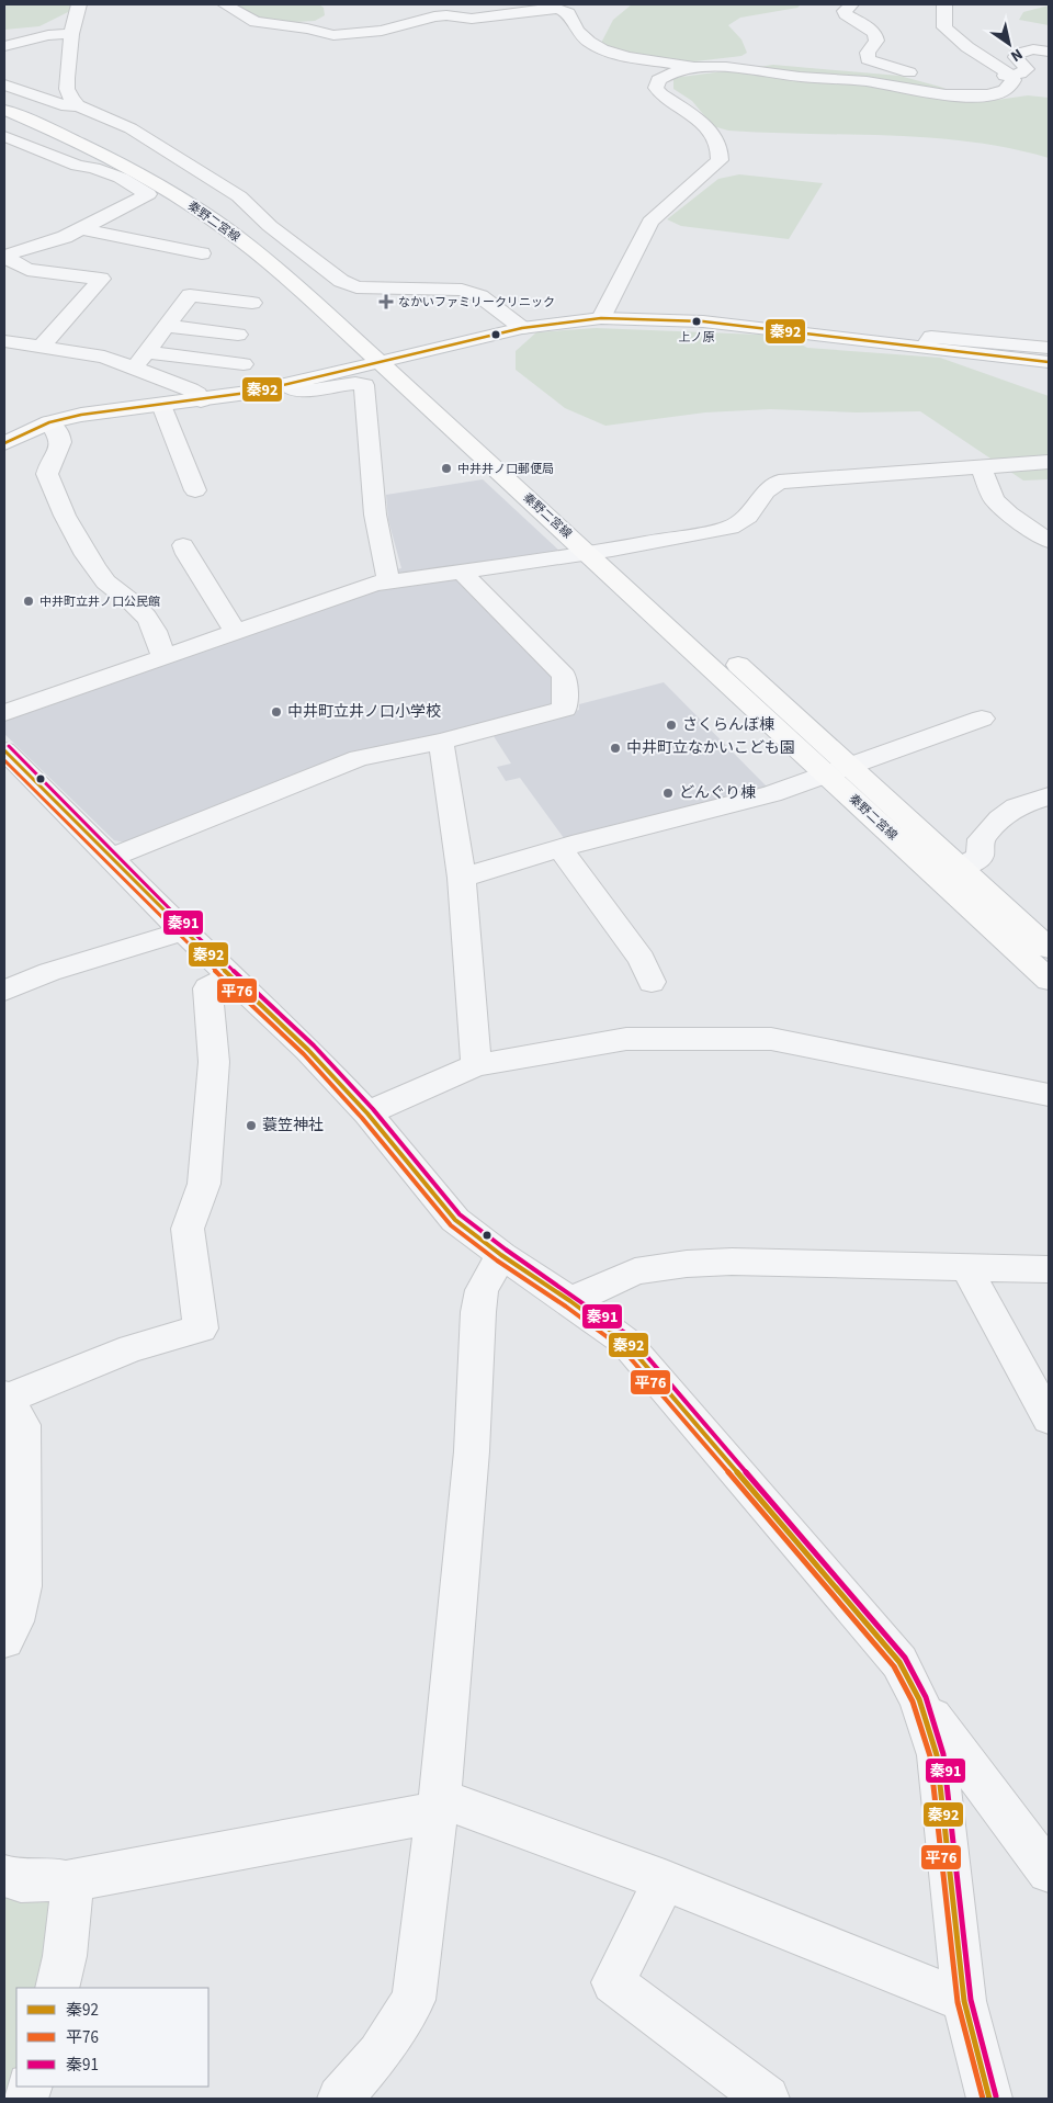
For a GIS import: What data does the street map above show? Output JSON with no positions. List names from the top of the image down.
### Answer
{
  "streets": {
    "main road": ["秦野二宮線"]
  },
  "places": {
    "health": ["なかいファミリークリニック"],
    "other": [
      "上ノ原",
      "中井井ノ口郵便局",
      "中井町立井ノ口公民館",
      "中井町立井ノ口小学校",
      "さくらんぼ棟",
      "中井町立なかいこども園",
      "どんぐり棟",
      "蓑笠神社"
    ]
  },
  "lines": ["transit line 秦92", "transit line 秦91", "transit line 平76"],
  "legend": ["秦92", "平76", "秦91"],
  "north": "bottom right"
}
